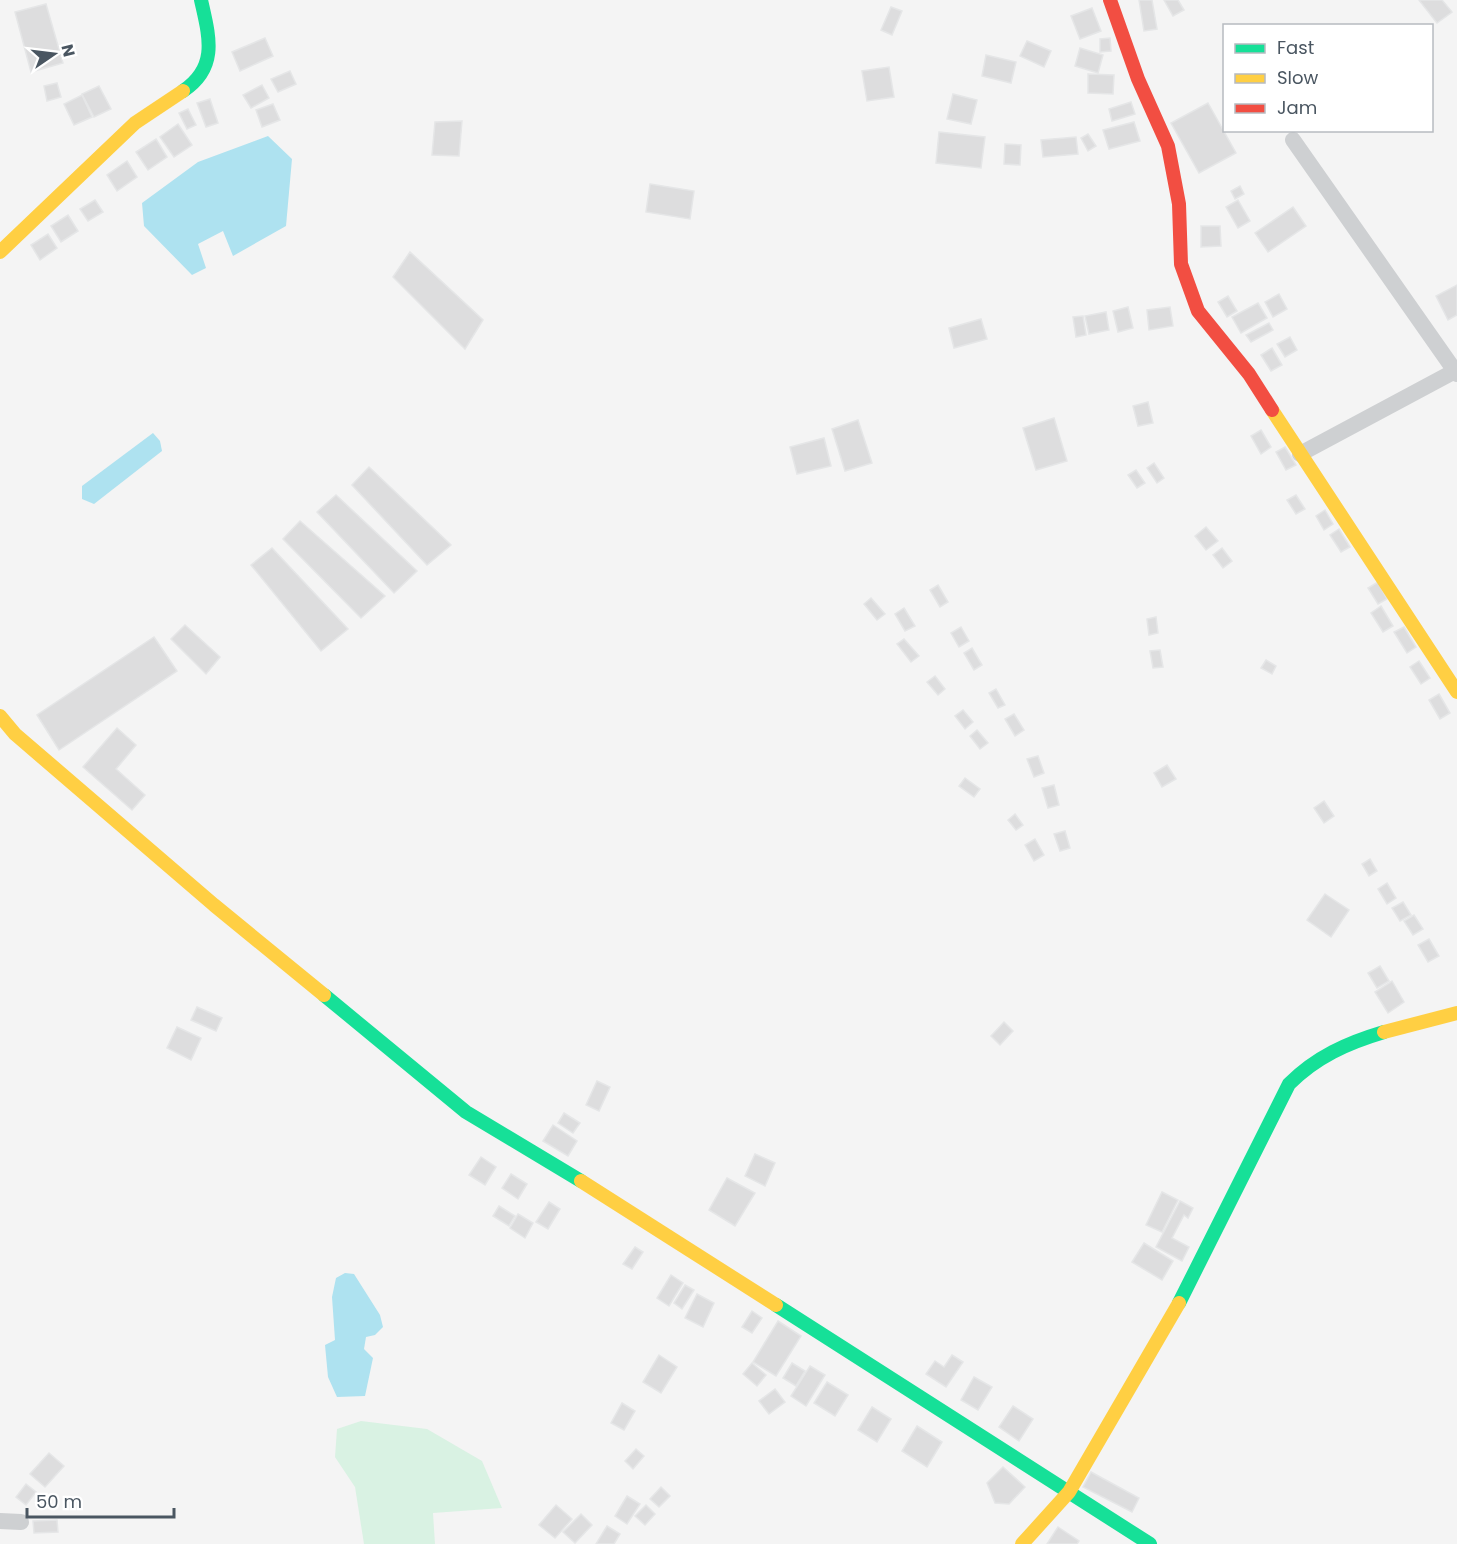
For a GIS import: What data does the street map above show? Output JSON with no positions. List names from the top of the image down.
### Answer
{
  "legend": ["Fast", "Slow", "Jam"],
  "scale_bar": "50 m",
  "north": "right"
}
